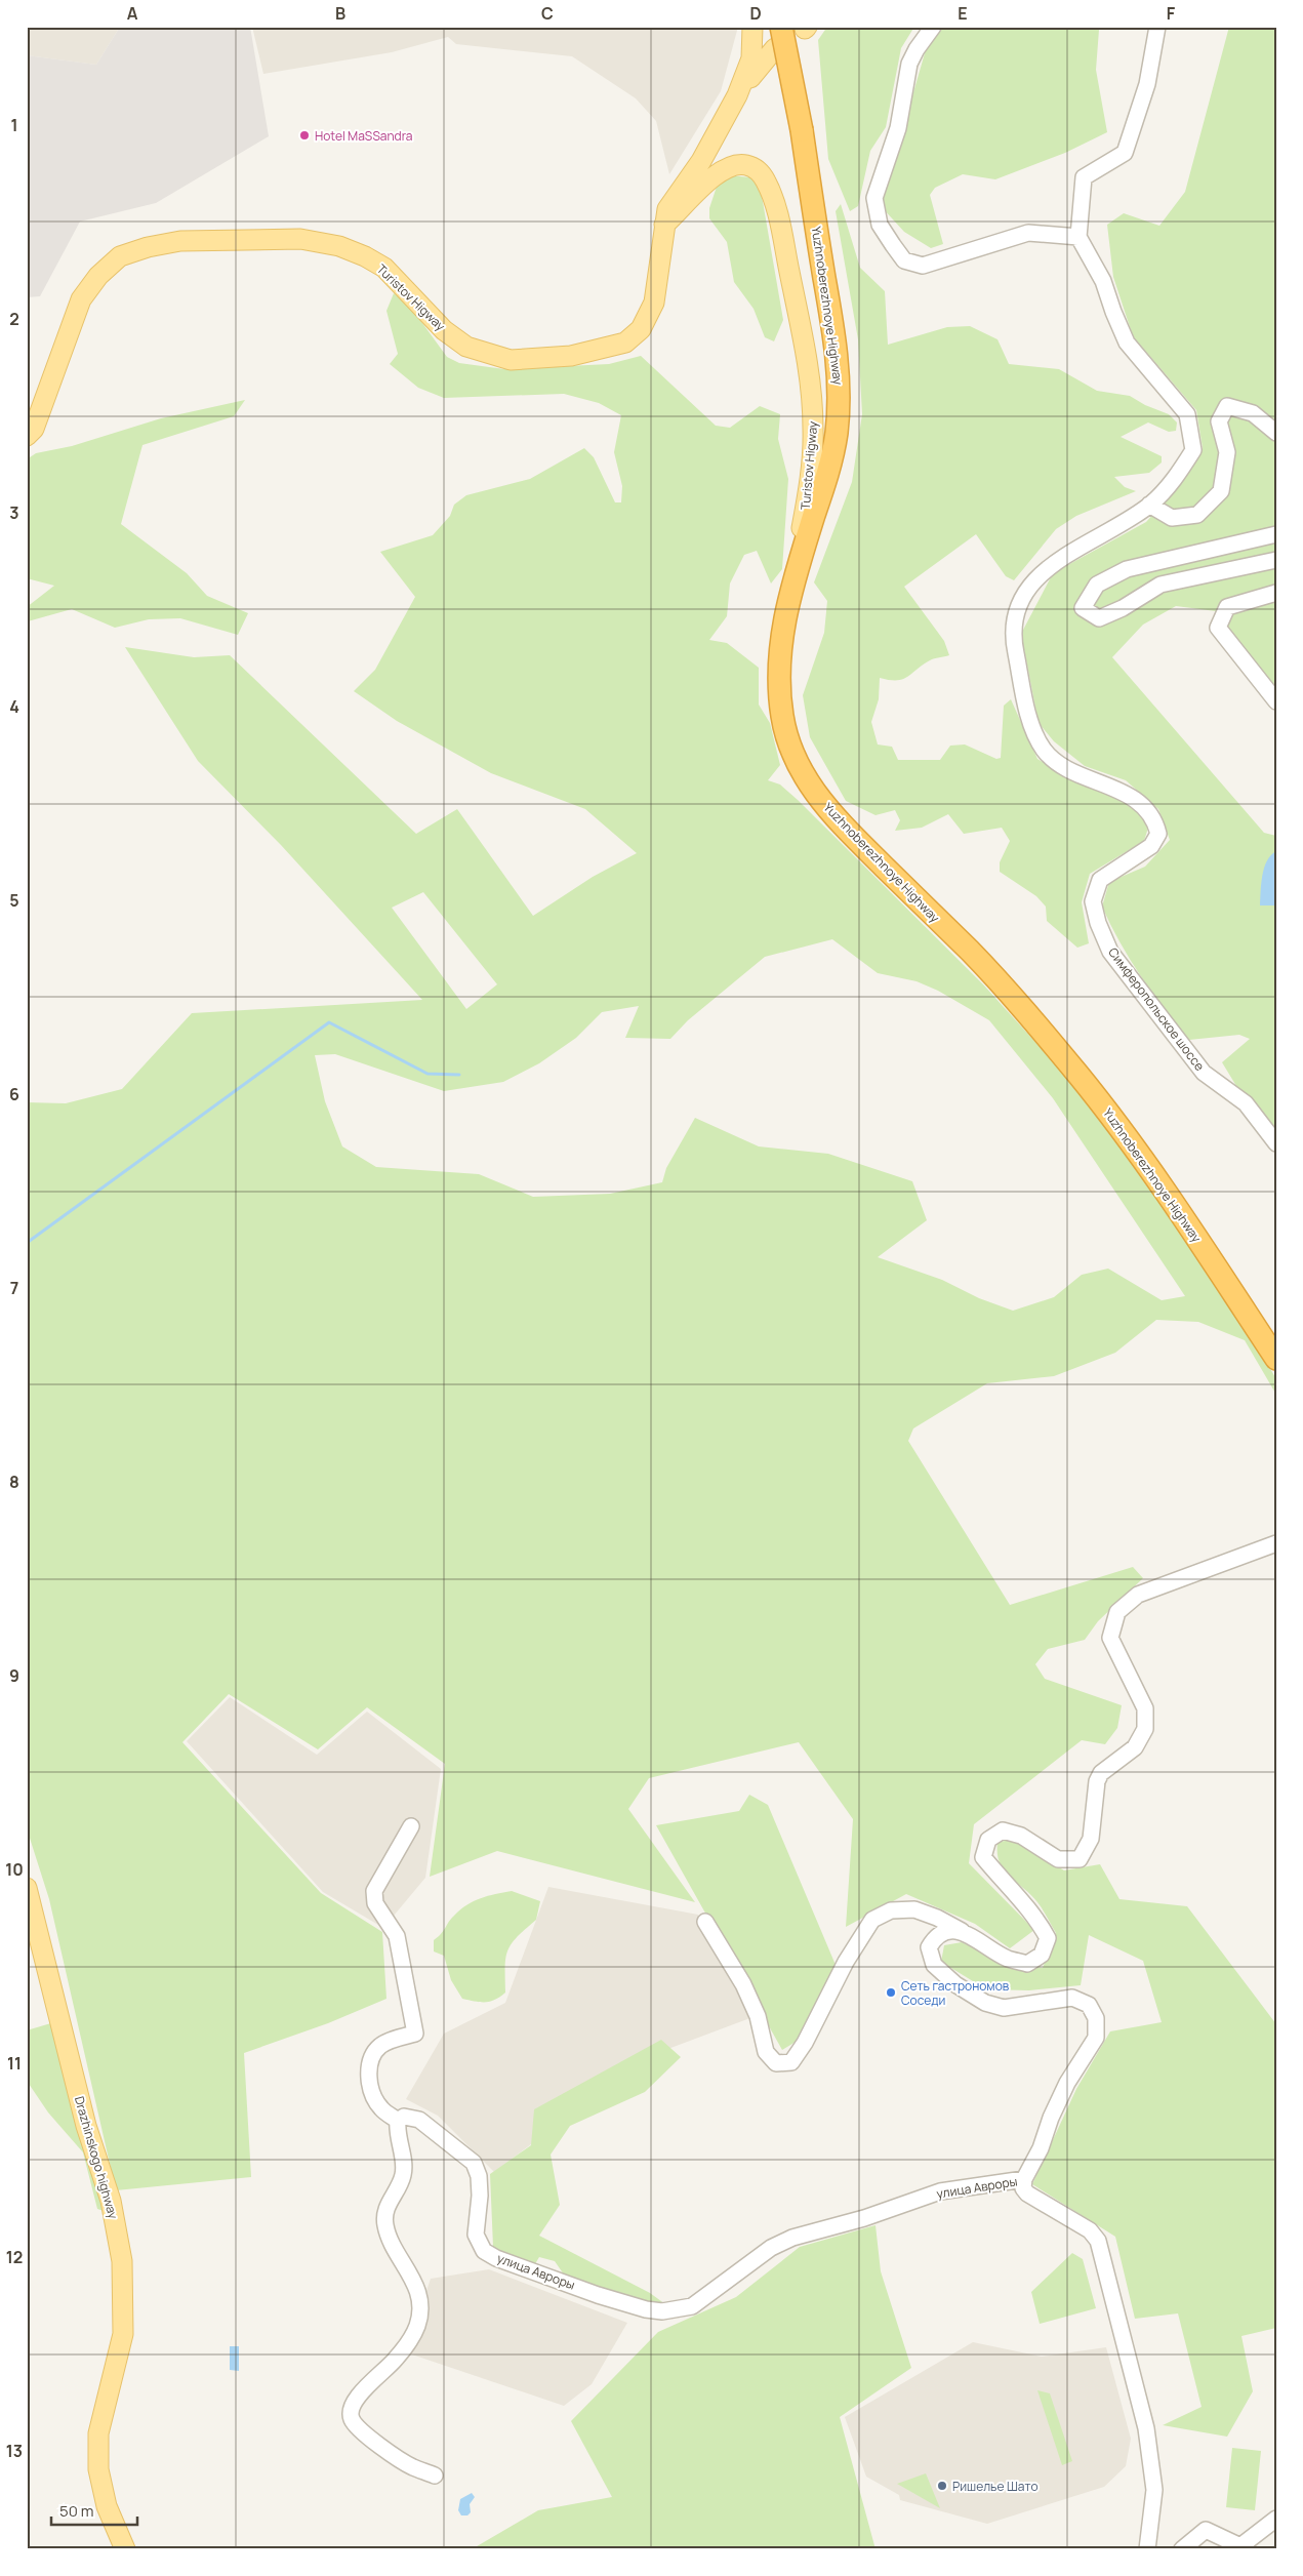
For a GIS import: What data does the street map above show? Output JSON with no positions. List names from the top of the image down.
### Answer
{
  "streets": {
    "highway": ["Yuzhnoberezhnoye Highway"],
    "main road": ["Turistov Higway", "Drazhinskogo highway"],
    "street": ["Симферопольское шоссе", "улица Авроры"]
  },
  "crossings": [
    ["Turistov Higway", "Yuzhnoberezhnoye Highway"]
  ],
  "places": ["Hotel MaSSandra", "Сеть гастрономов Соседи", "Ришелье Шато"],
  "scale_bar": "50 m",
  "grid": {
    "columns": [
      "A",
      "B",
      "C",
      "D",
      "E",
      "F"
    ],
    "rows": [
      "1",
      "2",
      "3",
      "4",
      "5",
      "6",
      "7",
      "8",
      "9",
      "10",
      "11",
      "12",
      "13"
    ]
  }
}
